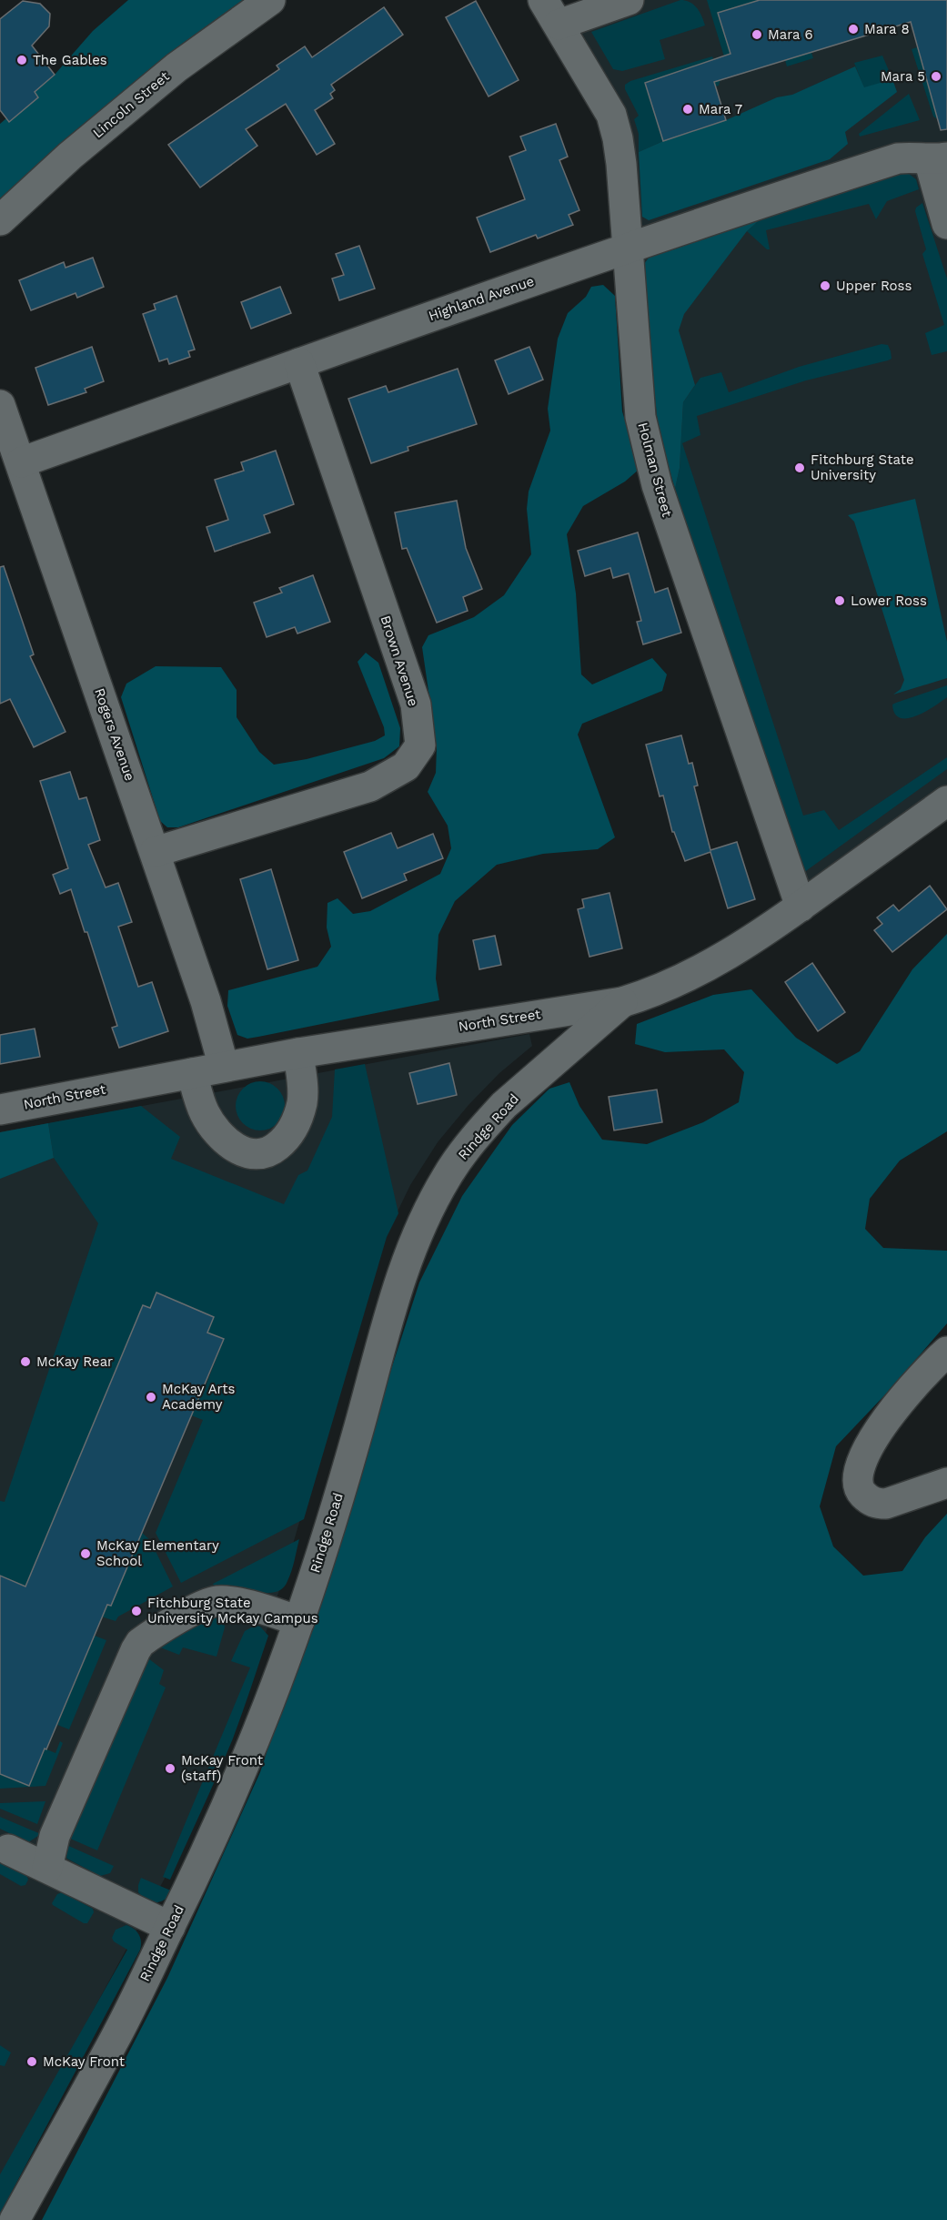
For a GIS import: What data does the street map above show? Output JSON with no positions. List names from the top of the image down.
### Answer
{
  "streets": {
    "street": [
      "Lincoln Street",
      "Highland Avenue",
      "Holman Street",
      "Brown Avenue",
      "Rogers Avenue",
      "North Street",
      "Rindge Road"
    ]
  },
  "crossings": [
    ["Highland Avenue", "Holman Street"],
    ["Highland Avenue", "Brown Avenue"],
    ["Highland Avenue", "Rogers Avenue"],
    ["Holman Street", "North Street"],
    ["Brown Avenue", "Rogers Avenue"],
    ["Rogers Avenue", "North Street"],
    ["North Street", "Rindge Road"]
  ],
  "places": [
    "Mara 8",
    "Mara 6",
    "The Gables",
    "Mara 5",
    "Mara 7",
    "Upper Ross",
    "Fitchburg State University",
    "Lower Ross",
    "McKay Rear",
    "McKay Arts Academy",
    "McKay Elementary School",
    "Fitchburg State University McKay Campus",
    "McKay Front (staff)",
    "McKay Front"
  ]
}
